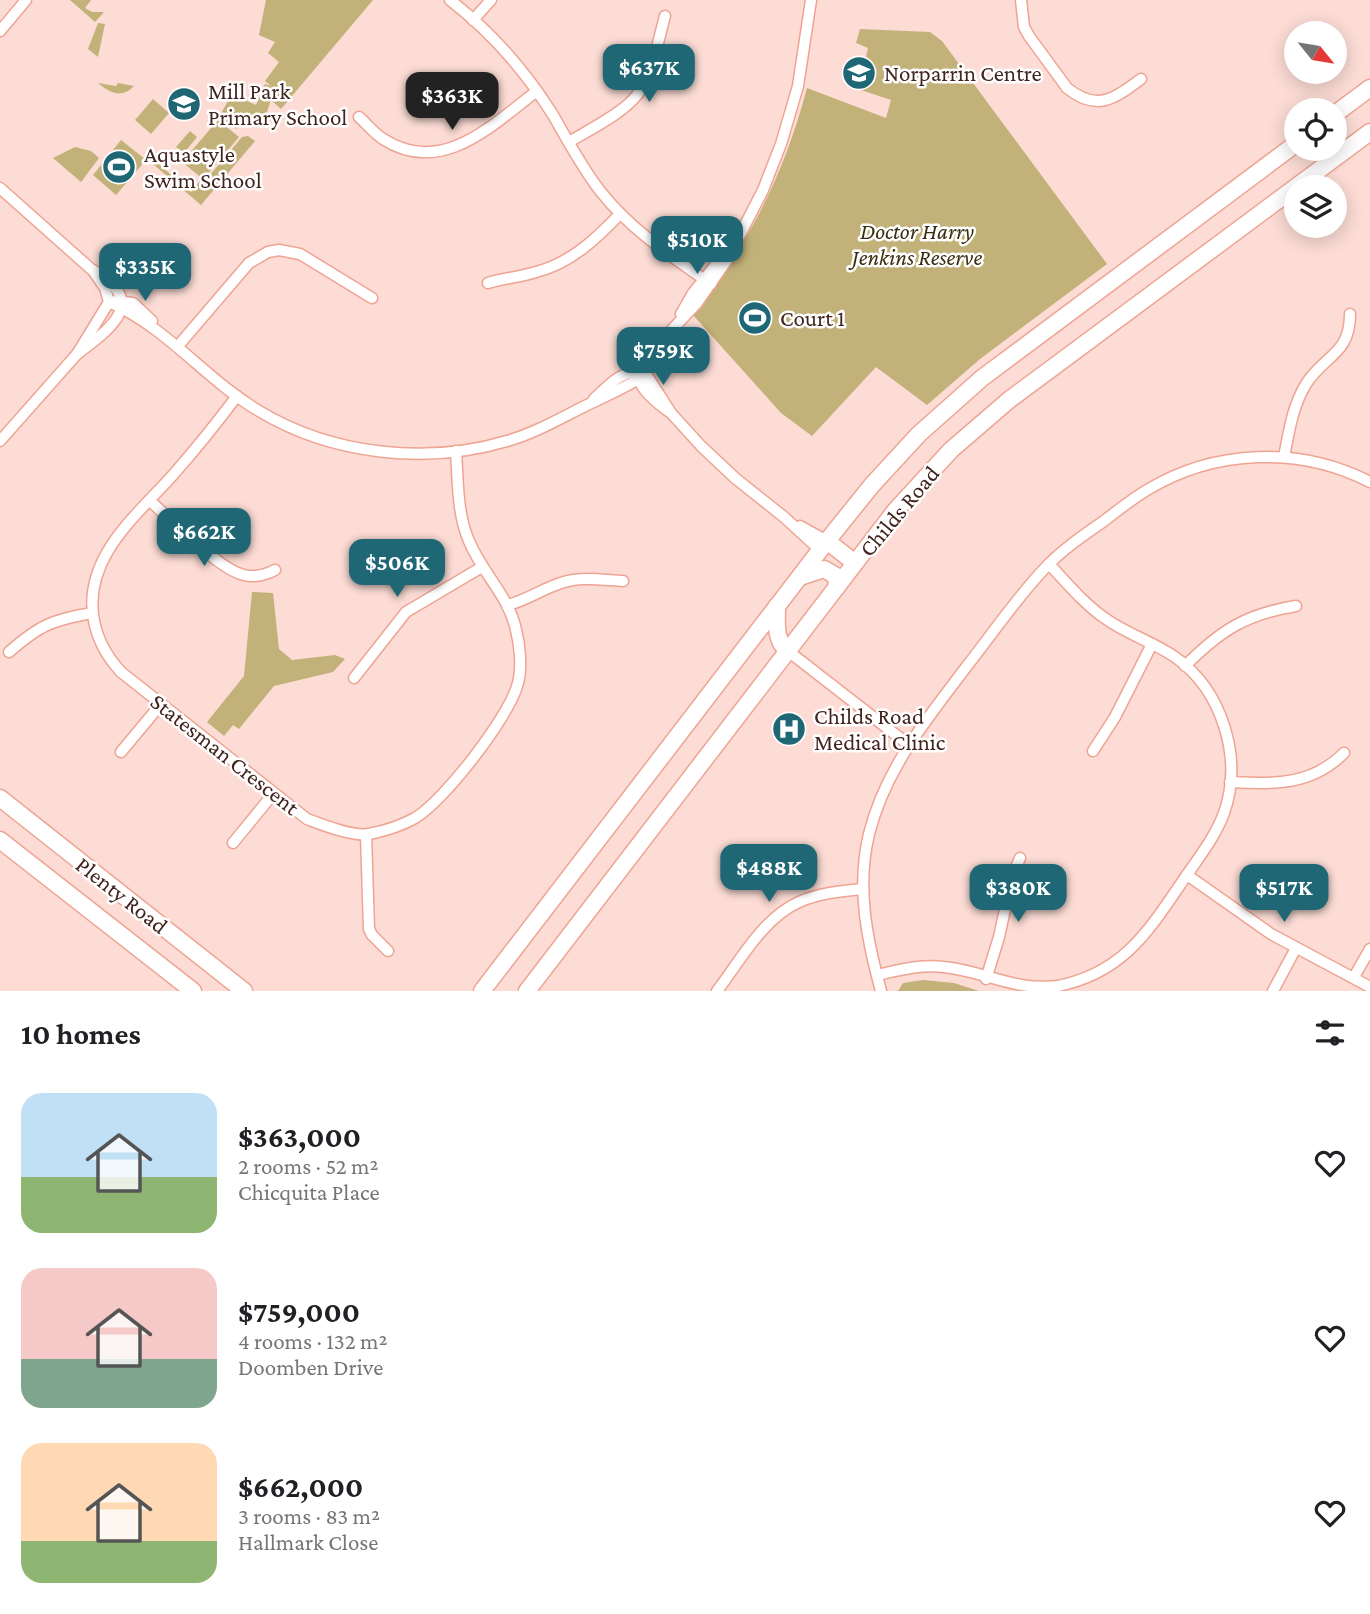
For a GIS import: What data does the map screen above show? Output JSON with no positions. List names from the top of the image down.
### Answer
{
  "streets": {
    "main road": ["Childs Road", "Plenty Road"],
    "street": ["Statesman Crescent"]
  },
  "parks": ["Doctor Harry Jenkins Reserve"],
  "places": {
    "school or university": ["Norparrin Centre", "Mill Park Primary School"],
    "sports": ["Aquastyle Swim School", "Court 1"],
    "hospital": ["Childs Road Medical Clinic"]
  },
  "north": "bottom right",
  "page": {
    "price": [
      "$637K",
      "$363K",
      "$510K",
      "$335K",
      "$759K",
      "$662K",
      "$506K",
      "$488K",
      "$380K",
      "$517K"
    ],
    "heading": "10 homes",
    "list": [
      {
        "name": "$363,000",
        "note": "2 rooms · 52 m² · Chicquita Place"
      },
      {
        "name": "$759,000",
        "note": "4 rooms · 132 m² · Doomben Drive"
      },
      {
        "name": "$662,000",
        "note": "3 rooms · 83 m² · Hallmark Close"
      }
    ]
  }
}
